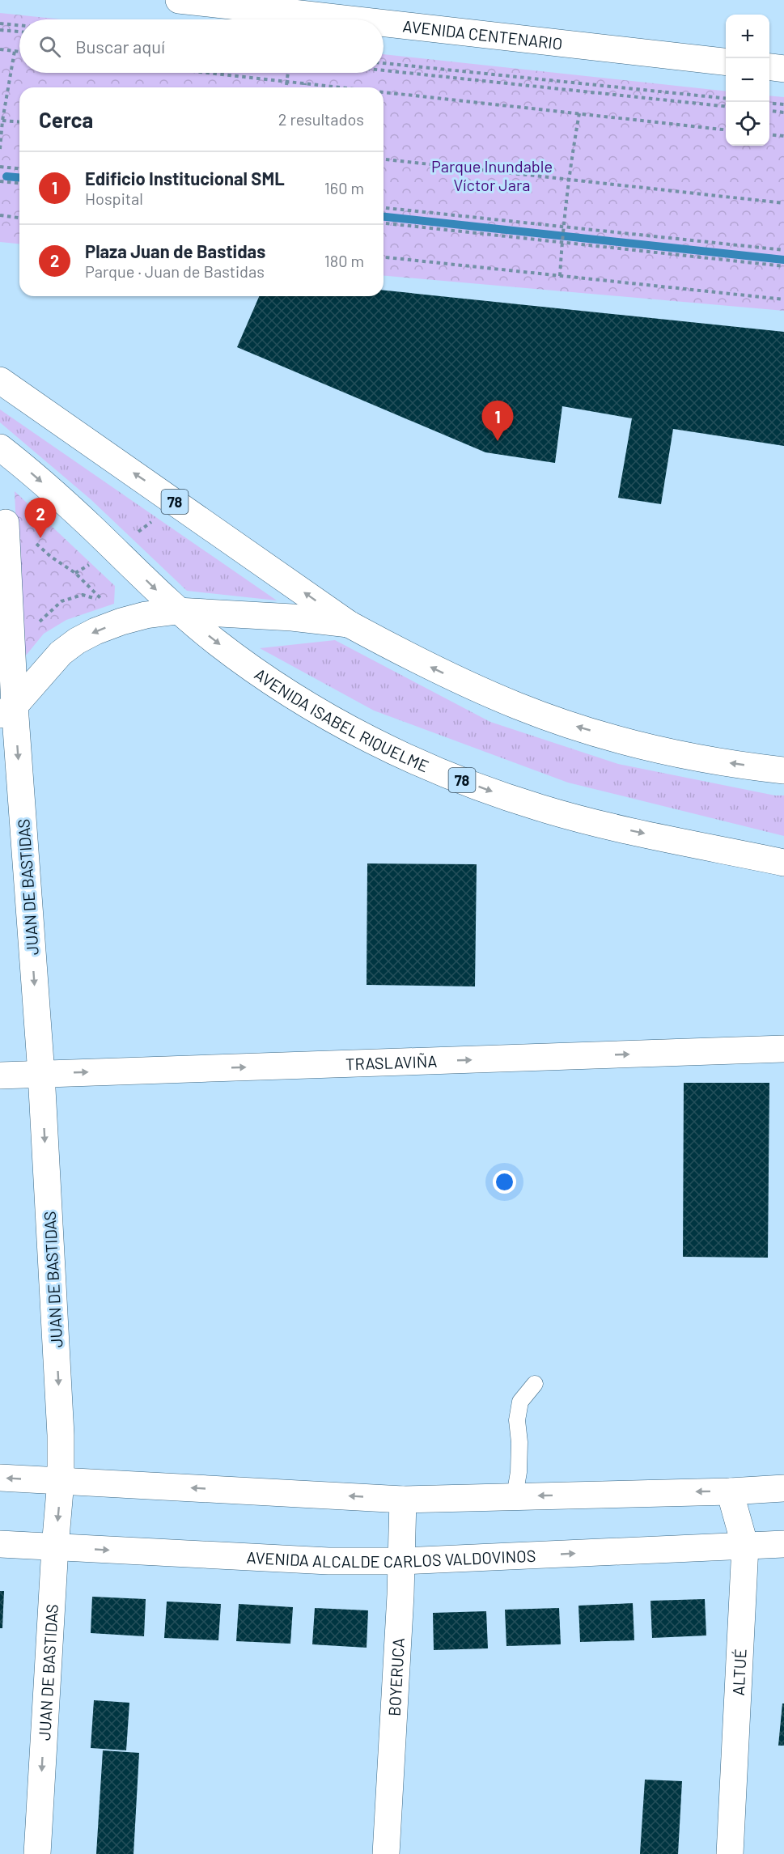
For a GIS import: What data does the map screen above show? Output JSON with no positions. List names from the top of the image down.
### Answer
{
  "streets": {
    "main road": [
      "AVENIDA CENTENARIO",
      "78",
      "AVENIDA ISABEL RIQUELME",
      "JUAN DE BASTIDAS",
      "TRASLAVIÑA",
      "AVENIDA ALCALDE CARLOS VALDOVINOS",
      "ALTUÉ",
      "BOYERUCA"
    ]
  },
  "crossings": [
    ["JUAN DE BASTIDAS", "TRASLAVIÑA"],
    ["JUAN DE BASTIDAS", "AVENIDA ALCALDE CARLOS VALDOVINOS"],
    ["AVENIDA ALCALDE CARLOS VALDOVINOS", "ALTUÉ"],
    ["AVENIDA ALCALDE CARLOS VALDOVINOS", "BOYERUCA"]
  ],
  "one_way": ["JUAN DE BASTIDAS", "TRASLAVIÑA"],
  "parks": ["Parque Inundable Víctor Jara"],
  "page": {
    "map_buttons": ["+", "−"],
    "search": "Buscar aquí",
    "heading": ["Cerca", "2 resultados"],
    "list": [
      {
        "mark": "1",
        "name": "Edificio Institucional SML",
        "note": "Hospital",
        "value": "160 m"
      },
      {
        "mark": "2",
        "name": "Plaza Juan de Bastidas",
        "note": "Parque · Juan de Bastidas",
        "value": "180 m"
      }
    ],
    "pins": ["1", "2"]
  }
}
